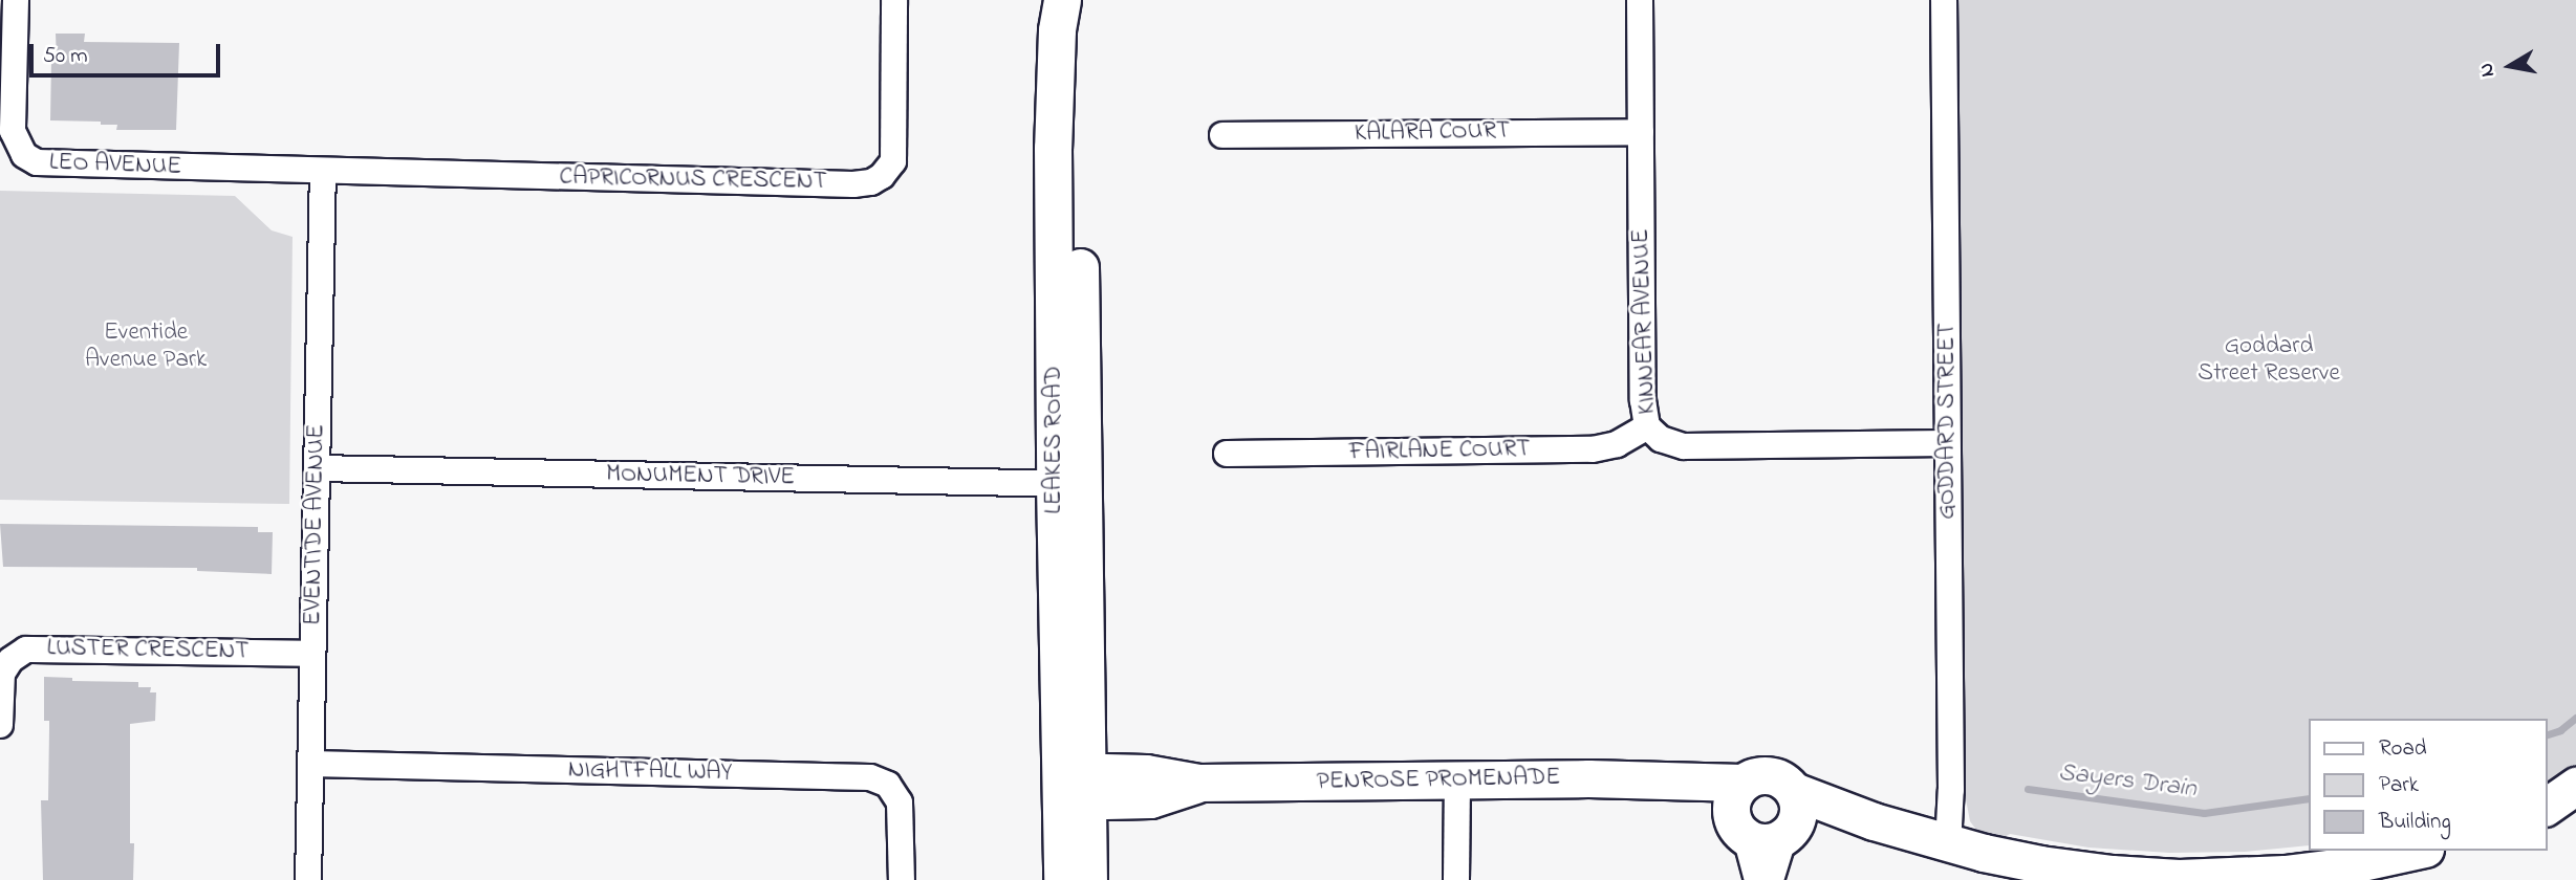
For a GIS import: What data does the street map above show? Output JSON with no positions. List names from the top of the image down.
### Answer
{
  "streets": {
    "street": [
      "KALARA COURT",
      "LEO AVENUE",
      "CAPRICORNUS CRESCENT",
      "KINNEAR AVENUE",
      "GODDARD STREET",
      "LEAKES ROAD",
      "FAIRLANE COURT",
      "MONUMENT DRIVE",
      "EVENTIDE AVENUE",
      "LUSTER CRESCENT",
      "NIGHTFALL WAY",
      "PENROSE PROMENADE"
    ]
  },
  "crossings": [
    ["KALARA COURT", "KINNEAR AVENUE"],
    ["LEO AVENUE", "CAPRICORNUS CRESCENT"],
    ["LEO AVENUE", "EVENTIDE AVENUE"],
    ["CAPRICORNUS CRESCENT", "EVENTIDE AVENUE"],
    ["KINNEAR AVENUE", "GODDARD STREET"],
    ["KINNEAR AVENUE", "FAIRLANE COURT"],
    ["LEAKES ROAD", "MONUMENT DRIVE"],
    ["LEAKES ROAD", "PENROSE PROMENADE"],
    ["MONUMENT DRIVE", "EVENTIDE AVENUE"],
    ["EVENTIDE AVENUE", "LUSTER CRESCENT"],
    ["EVENTIDE AVENUE", "NIGHTFALL WAY"]
  ],
  "water": ["Sayers Drain"],
  "parks": ["Eventide Avenue Park", "Goddard Street Reserve"],
  "legend": ["Road", "Park", "Building"],
  "scale_bar": "50 m",
  "north": "left"
}
